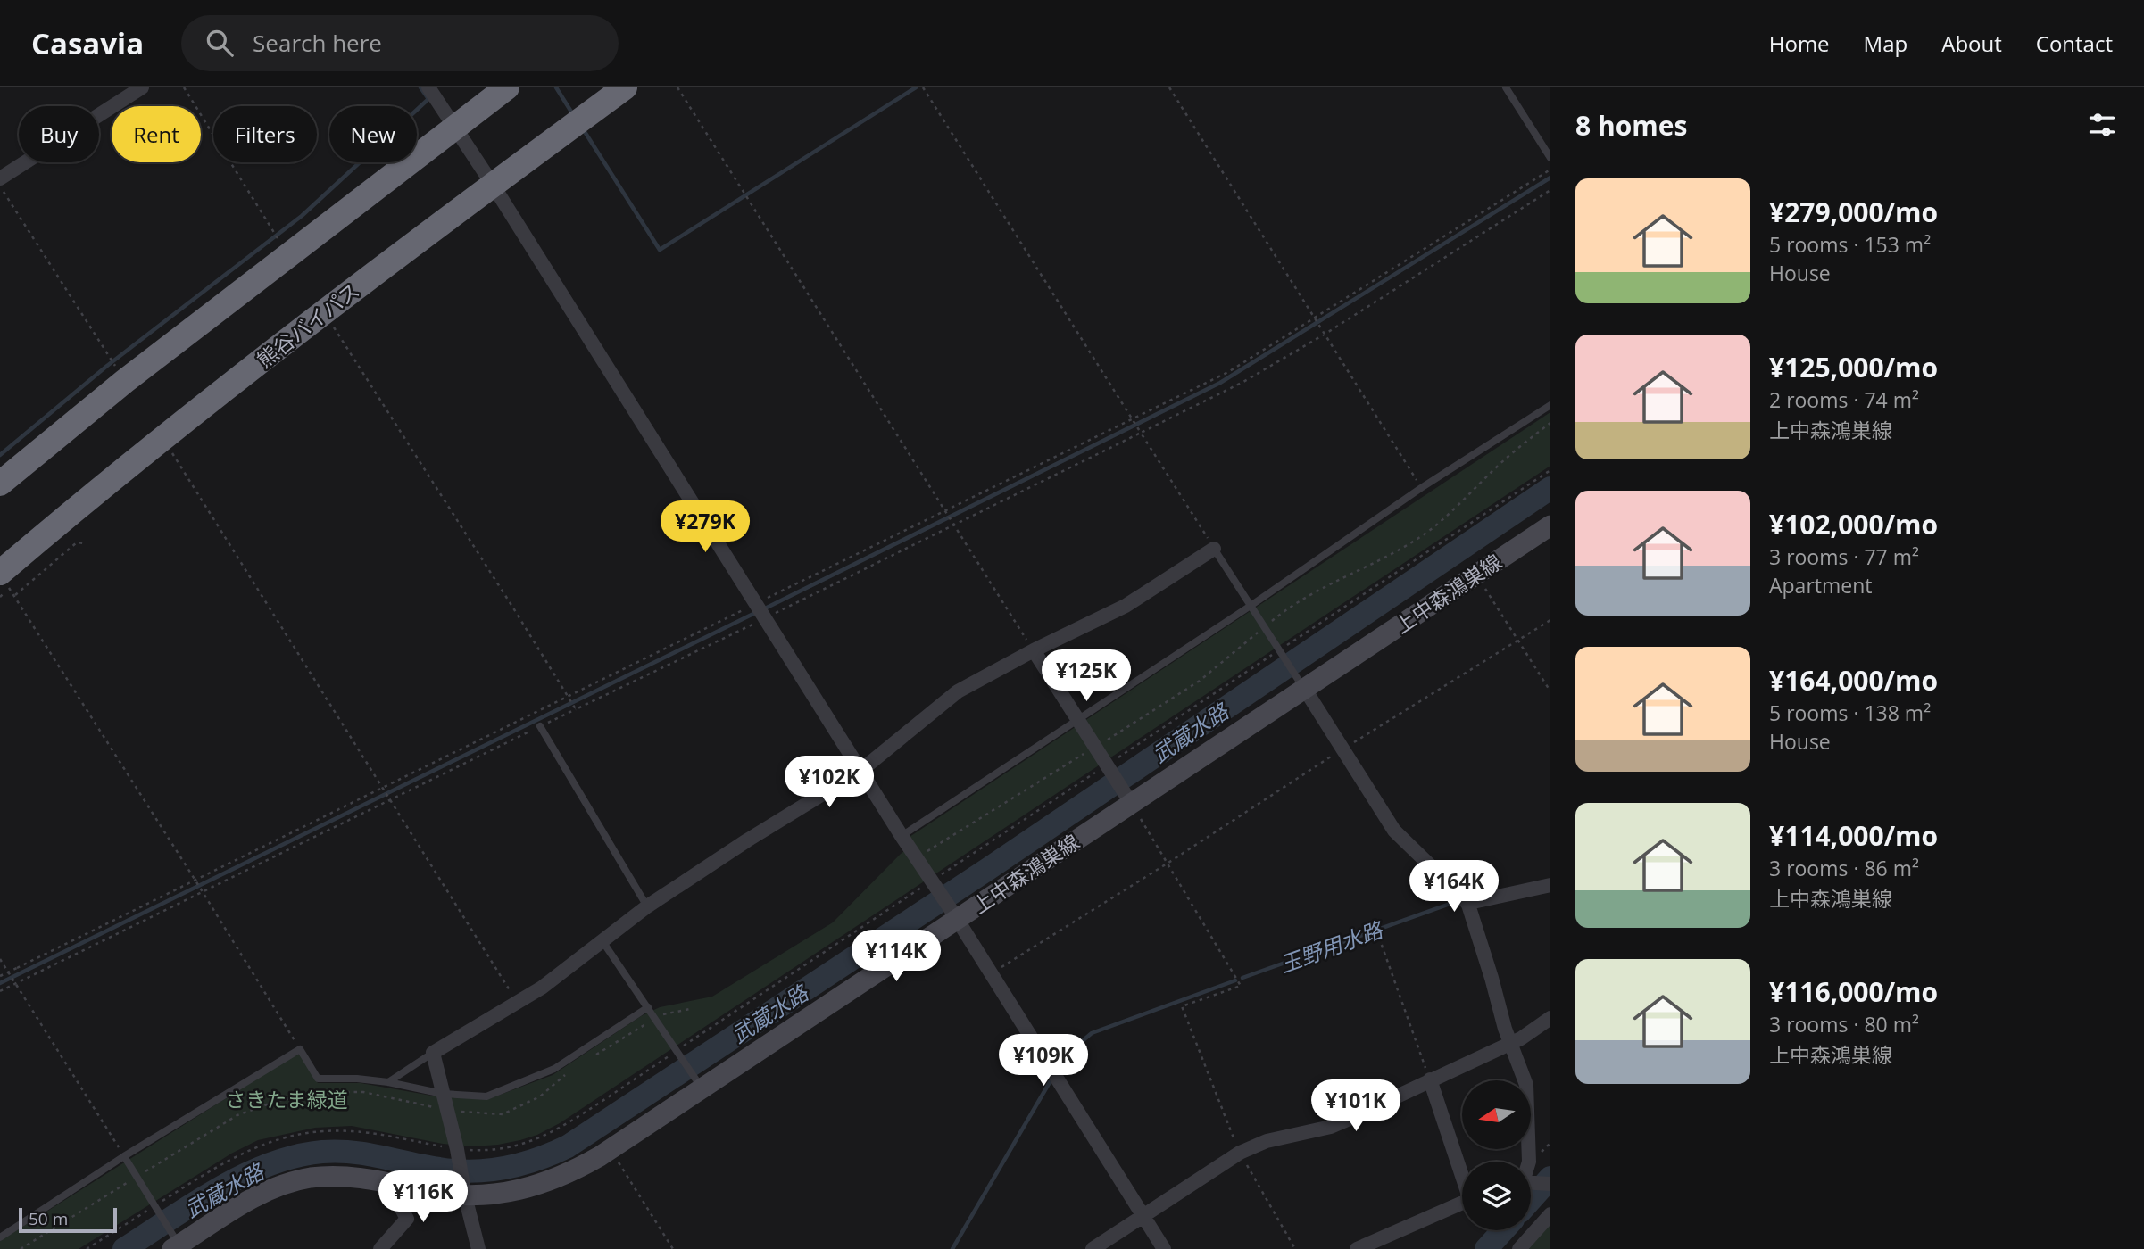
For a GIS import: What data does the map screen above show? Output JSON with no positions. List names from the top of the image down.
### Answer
{
  "streets": {
    "highway": ["熊谷バイパス"],
    "main road": ["上中森鴻巣線"]
  },
  "water": ["武蔵水路", "玉野用水路"],
  "parks": ["さきたま緑道"],
  "scale_bar": "50 m",
  "north": "left",
  "page": {
    "header": "Casavia",
    "search": "Search here",
    "nav": [
      "Home",
      "Map",
      "About",
      "Contact"
    ],
    "heading": "8 homes",
    "chip": [
      "Buy",
      "Rent",
      "Filters",
      "New"
    ],
    "list": [
      {
        "name": "¥279,000/mo",
        "note": "5 rooms · 153 m² · House"
      },
      {
        "name": "¥125,000/mo",
        "note": "2 rooms · 74 m² · 上中森鴻巣線"
      },
      {
        "name": "¥102,000/mo",
        "note": "3 rooms · 77 m² · Apartment"
      },
      {
        "name": "¥164,000/mo",
        "note": "5 rooms · 138 m² · House"
      },
      {
        "name": "¥114,000/mo",
        "note": "3 rooms · 86 m² · 上中森鴻巣線"
      },
      {
        "name": "¥116,000/mo",
        "note": "3 rooms · 80 m² · 上中森鴻巣線"
      }
    ],
    "price": [
      "¥279K",
      "¥125K",
      "¥102K",
      "¥164K",
      "¥114K",
      "¥109K",
      "¥101K",
      "¥116K"
    ],
    "scale": "50 m"
  }
}
